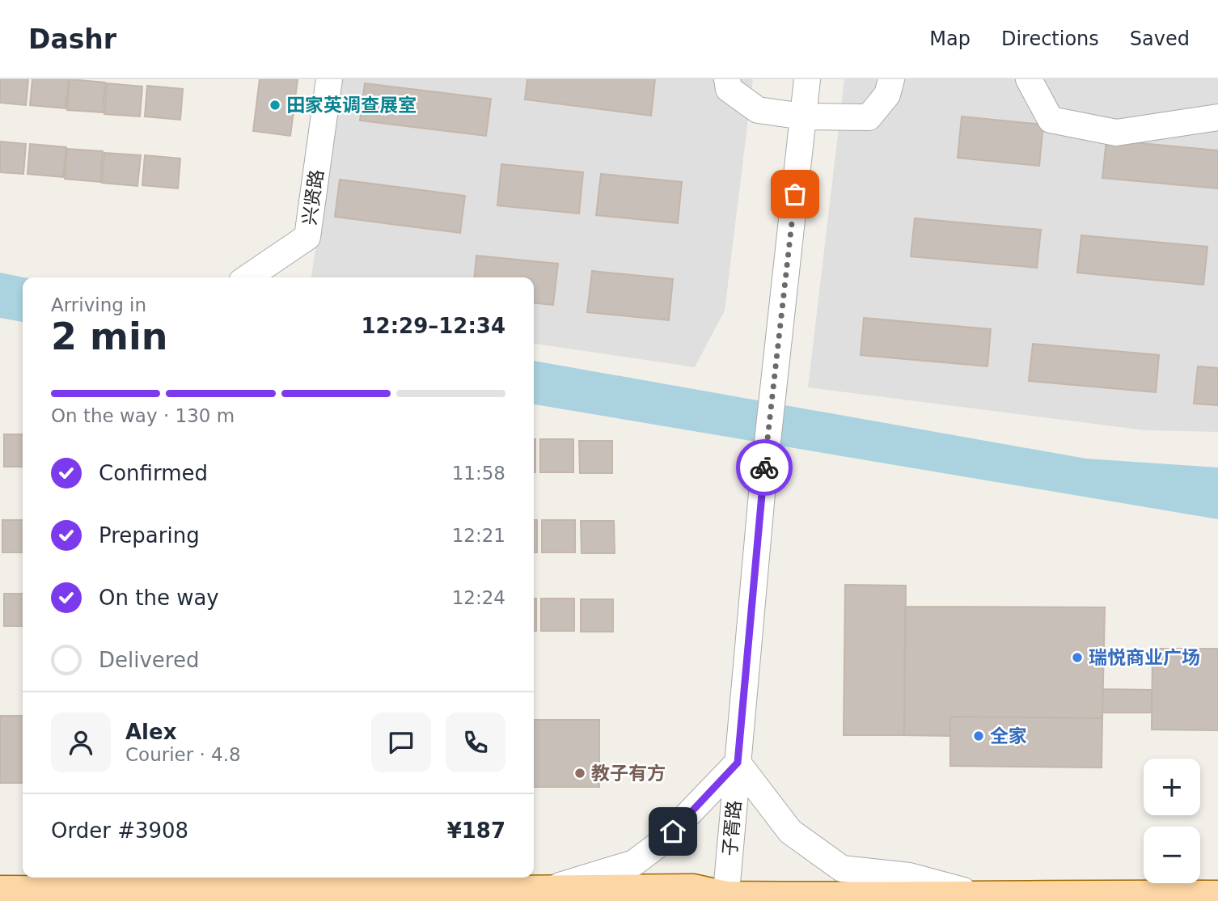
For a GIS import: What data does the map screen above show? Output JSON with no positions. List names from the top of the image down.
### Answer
{
  "streets": {
    "street": ["兴贤路", "子胥路"]
  },
  "places": [
    "田家英调查展室",
    "瑞悦商业广场",
    "全家",
    "教子有方"
  ],
  "page": {
    "header": "Dashr",
    "nav": ["Map", "Directions", "Saved"],
    "heading": ["2 min", "Arriving in", "12:29–12:34"],
    "panel": [
      "Alex",
      "Courier · 4.8",
      "Order #3908",
      "¥187"
    ],
    "bar": "On the way · 130 m",
    "list": [
      ["Confirmed", "11:58"],
      ["Preparing", "12:21"],
      ["On the way", "12:24"],
      "Delivered"
    ],
    "map_buttons": ["+", "−"]
  }
}
